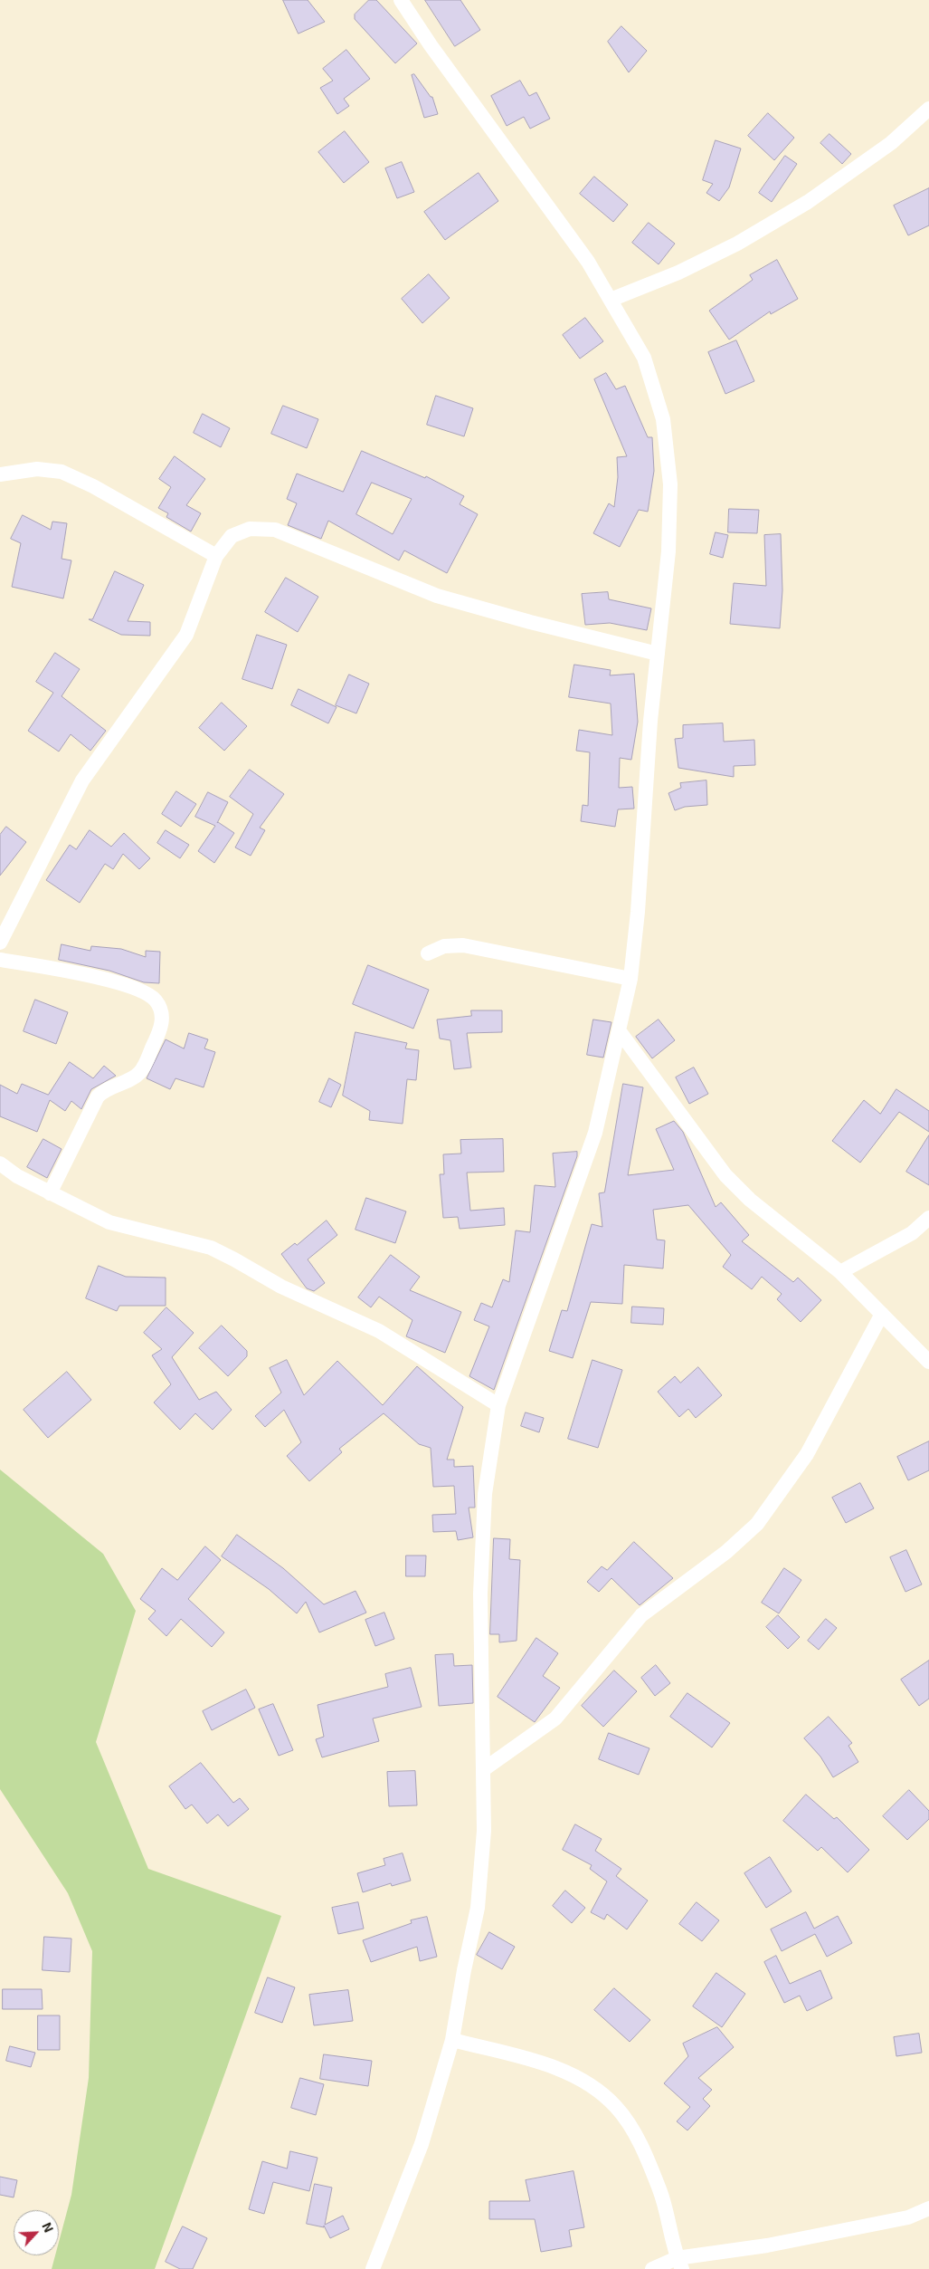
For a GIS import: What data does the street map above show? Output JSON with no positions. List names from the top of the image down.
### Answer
{
  "north": "top right"
}
